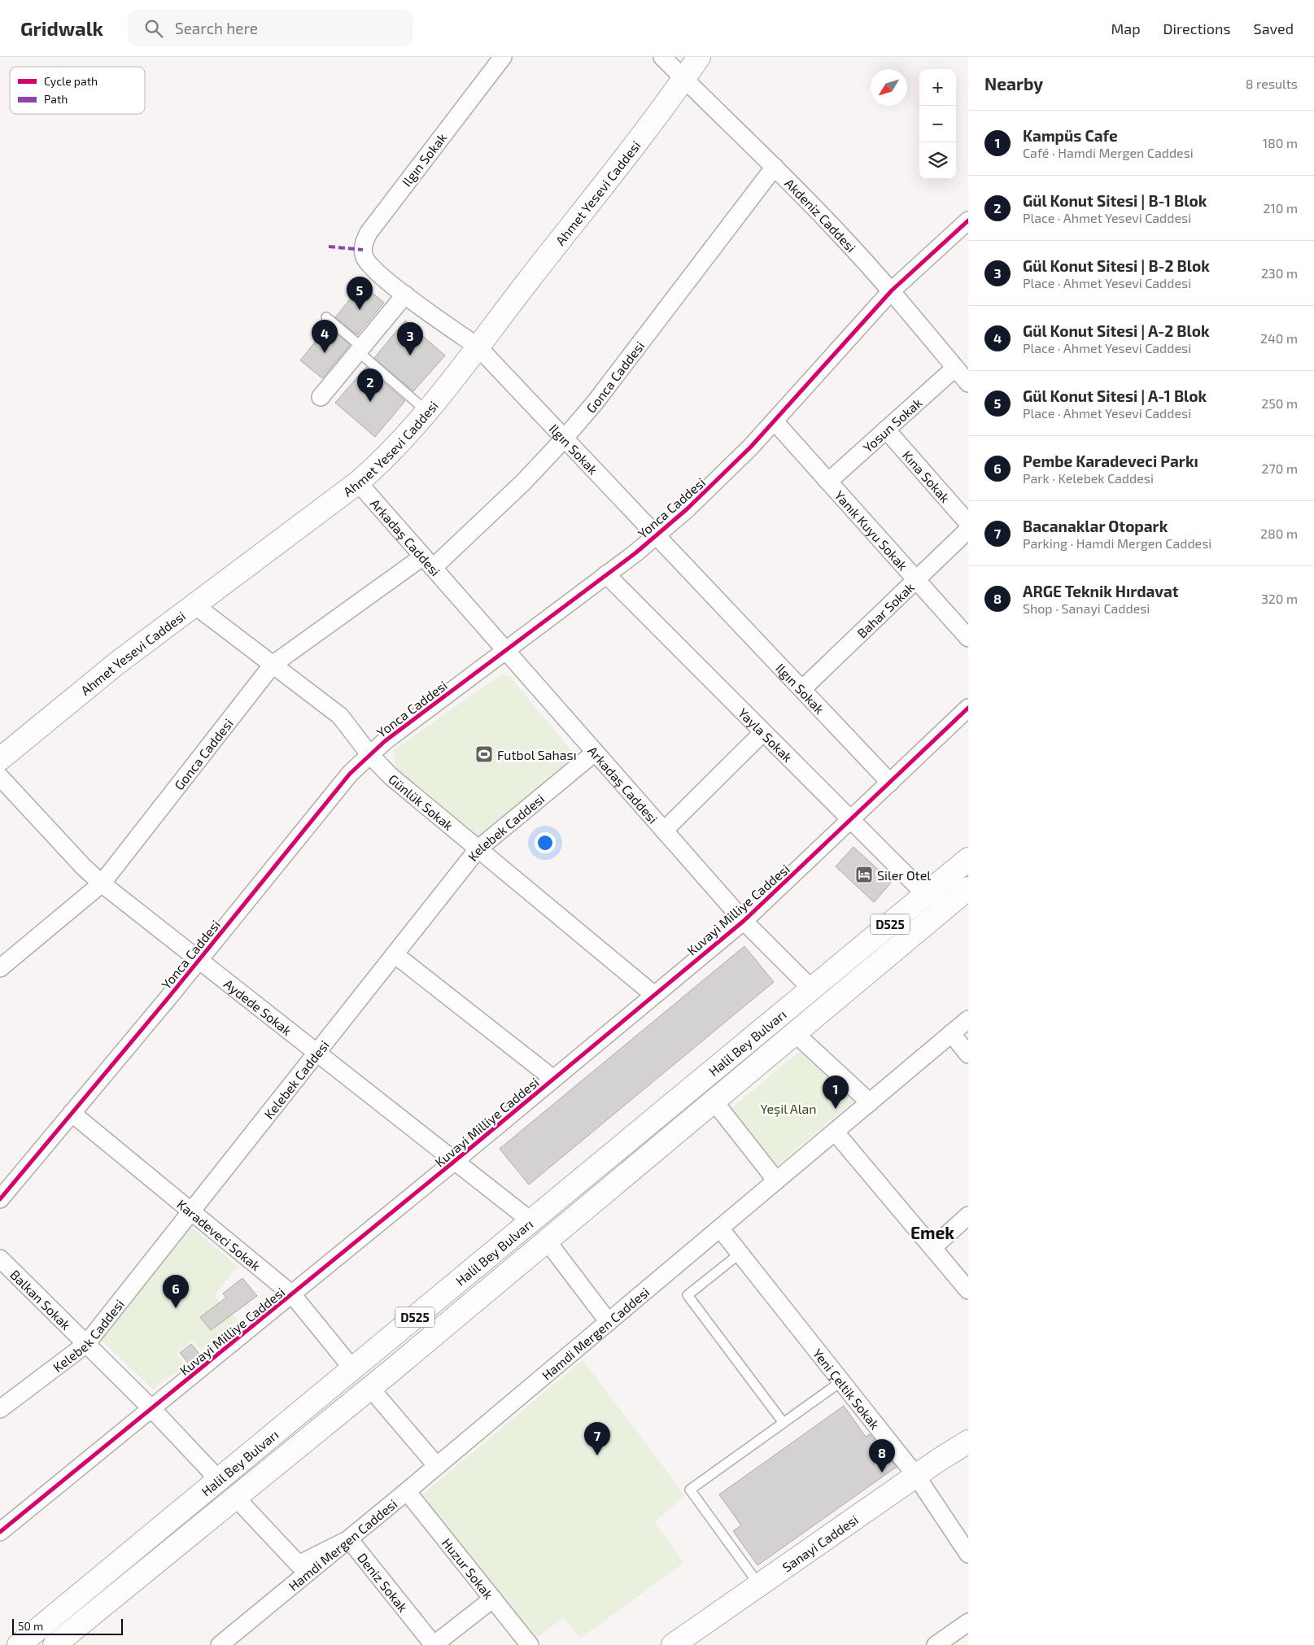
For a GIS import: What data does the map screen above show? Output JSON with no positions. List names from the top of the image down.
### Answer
{
  "streets": {
    "main road": [
      "Ahmet Yesevi Caddesi",
      "D525",
      "Halil Bey Bulvarı",
      "Sanayi Caddesi"
    ],
    "street": [
      "Ilgın Sokak",
      "Akdeniz Caddesi",
      "Gonca Caddesi",
      "Yosun Sokak",
      "Kına Sokak",
      "Yonca Caddesi",
      "Yanık Kuyu Sokak",
      "Arkadaş Caddesi",
      "Bahar Sokak",
      "Yayla Sokak",
      "Günlük Sokak",
      "Kelebek Caddesi",
      "Kuvayi Milliye Caddesi",
      "Aydede Sokak",
      "Karadeveci Sokak",
      "Balkan Sokak",
      "Hamdi Mergen Caddesi",
      "Yeni Çeltik Sokak",
      "Huzur Sokak",
      "Deniz Sokak"
    ]
  },
  "crossings": [
    ["Ilgın Sokak", "Ahmet Yesevi Caddesi"],
    ["Ilgın Sokak", "Gonca Caddesi"],
    ["Ilgın Sokak", "Yonca Caddesi"],
    ["Ilgın Sokak", "Bahar Sokak"],
    ["Ilgın Sokak", "Kuvayi Milliye Caddesi"],
    ["Ahmet Yesevi Caddesi", "Akdeniz Caddesi"],
    ["Ahmet Yesevi Caddesi", "Arkadaş Caddesi"],
    ["Ahmet Yesevi Caddesi", "Günlük Sokak"],
    ["Akdeniz Caddesi", "Gonca Caddesi"],
    ["Akdeniz Caddesi", "Yosun Sokak"],
    ["Akdeniz Caddesi", "Yonca Caddesi"],
    ["Gonca Caddesi", "Arkadaş Caddesi"],
    ["Gonca Caddesi", "Günlük Sokak"],
    ["Gonca Caddesi", "Aydede Sokak"],
    ["Yosun Sokak", "Kına Sokak"],
    ["Yosun Sokak", "Yanık Kuyu Sokak"],
    ["Yonca Caddesi", "Yanık Kuyu Sokak"],
    ["Yonca Caddesi", "Arkadaş Caddesi"],
    ["Yonca Caddesi", "Yayla Sokak"],
    ["Yonca Caddesi", "Günlük Sokak"],
    ["Yonca Caddesi", "Aydede Sokak"],
    ["Yonca Caddesi", "Karadeveci Sokak"],
    ["Yanık Kuyu Sokak", "Bahar Sokak"],
    ["Arkadaş Caddesi", "Kelebek Caddesi"],
    ["Arkadaş Caddesi", "Kuvayi Milliye Caddesi"],
    ["Arkadaş Caddesi", "Halil Bey Bulvarı"],
    ["Yayla Sokak", "Kuvayi Milliye Caddesi"],
    ["Yayla Sokak", "Halil Bey Bulvarı"],
    ["Günlük Sokak", "Kelebek Caddesi"],
    ["Günlük Sokak", "Kuvayi Milliye Caddesi"],
    ["Kelebek Caddesi", "Aydede Sokak"],
    ["Kelebek Caddesi", "Karadeveci Sokak"],
    ["Kelebek Caddesi", "Balkan Sokak"],
    ["Kuvayi Milliye Caddesi", "Aydede Sokak"],
    ["Kuvayi Milliye Caddesi", "Karadeveci Sokak"],
    ["Kuvayi Milliye Caddesi", "Balkan Sokak"],
    ["Aydede Sokak", "Halil Bey Bulvarı"],
    ["Halil Bey Bulvarı", "Karadeveci Sokak"],
    ["Halil Bey Bulvarı", "Balkan Sokak"],
    ["Halil Bey Bulvarı", "Deniz Sokak"],
    ["Hamdi Mergen Caddesi", "Yeni Çeltik Sokak"],
    ["Hamdi Mergen Caddesi", "Huzur Sokak"],
    ["Hamdi Mergen Caddesi", "Deniz Sokak"],
    ["Yeni Çeltik Sokak", "Sanayi Caddesi"]
  ],
  "districts": ["Emek"],
  "parks": ["Yeşil Alan"],
  "places": {
    "sports": ["Futbol Sahası"],
    "hotel": ["Siler Otel"]
  },
  "legend": ["Cycle path", "Path"],
  "scale_bar": "50 m",
  "north": "bottom left",
  "page": {
    "header": "Gridwalk",
    "search": "Search here",
    "nav": ["Map", "Directions", "Saved"],
    "heading": ["Nearby", "8 results"],
    "map_buttons": ["+", "−"],
    "list": [
      {
        "mark": "1",
        "name": "Kampüs Cafe",
        "note": "Café · Hamdi Mergen Caddesi",
        "value": "180 m"
      },
      {
        "mark": "2",
        "name": "Gül Konut Sitesi | B-1 Blok",
        "note": "Place · Ahmet Yesevi Caddesi",
        "value": "210 m"
      },
      {
        "mark": "3",
        "name": "Gül Konut Sitesi | B-2 Blok",
        "note": "Place · Ahmet Yesevi Caddesi",
        "value": "230 m"
      },
      {
        "mark": "4",
        "name": "Gül Konut Sitesi | A-2 Blok",
        "note": "Place · Ahmet Yesevi Caddesi",
        "value": "240 m"
      },
      {
        "mark": "5",
        "name": "Gül Konut Sitesi | A-1 Blok",
        "note": "Place · Ahmet Yesevi Caddesi",
        "value": "250 m"
      },
      {
        "mark": "6",
        "name": "Pembe Karadeveci Parkı",
        "note": "Park · Kelebek Caddesi",
        "value": "270 m"
      },
      {
        "mark": "7",
        "name": "Bacanaklar Otopark",
        "note": "Parking · Hamdi Mergen Caddesi",
        "value": "280 m"
      },
      {
        "mark": "8",
        "name": "ARGE Teknik Hırdavat",
        "note": "Shop · Sanayi Caddesi",
        "value": "320 m"
      }
    ],
    "pins": [
      "5",
      "4",
      "3",
      "2",
      "1",
      "6",
      "7",
      "8"
    ],
    "scale": "50 m"
  }
}
